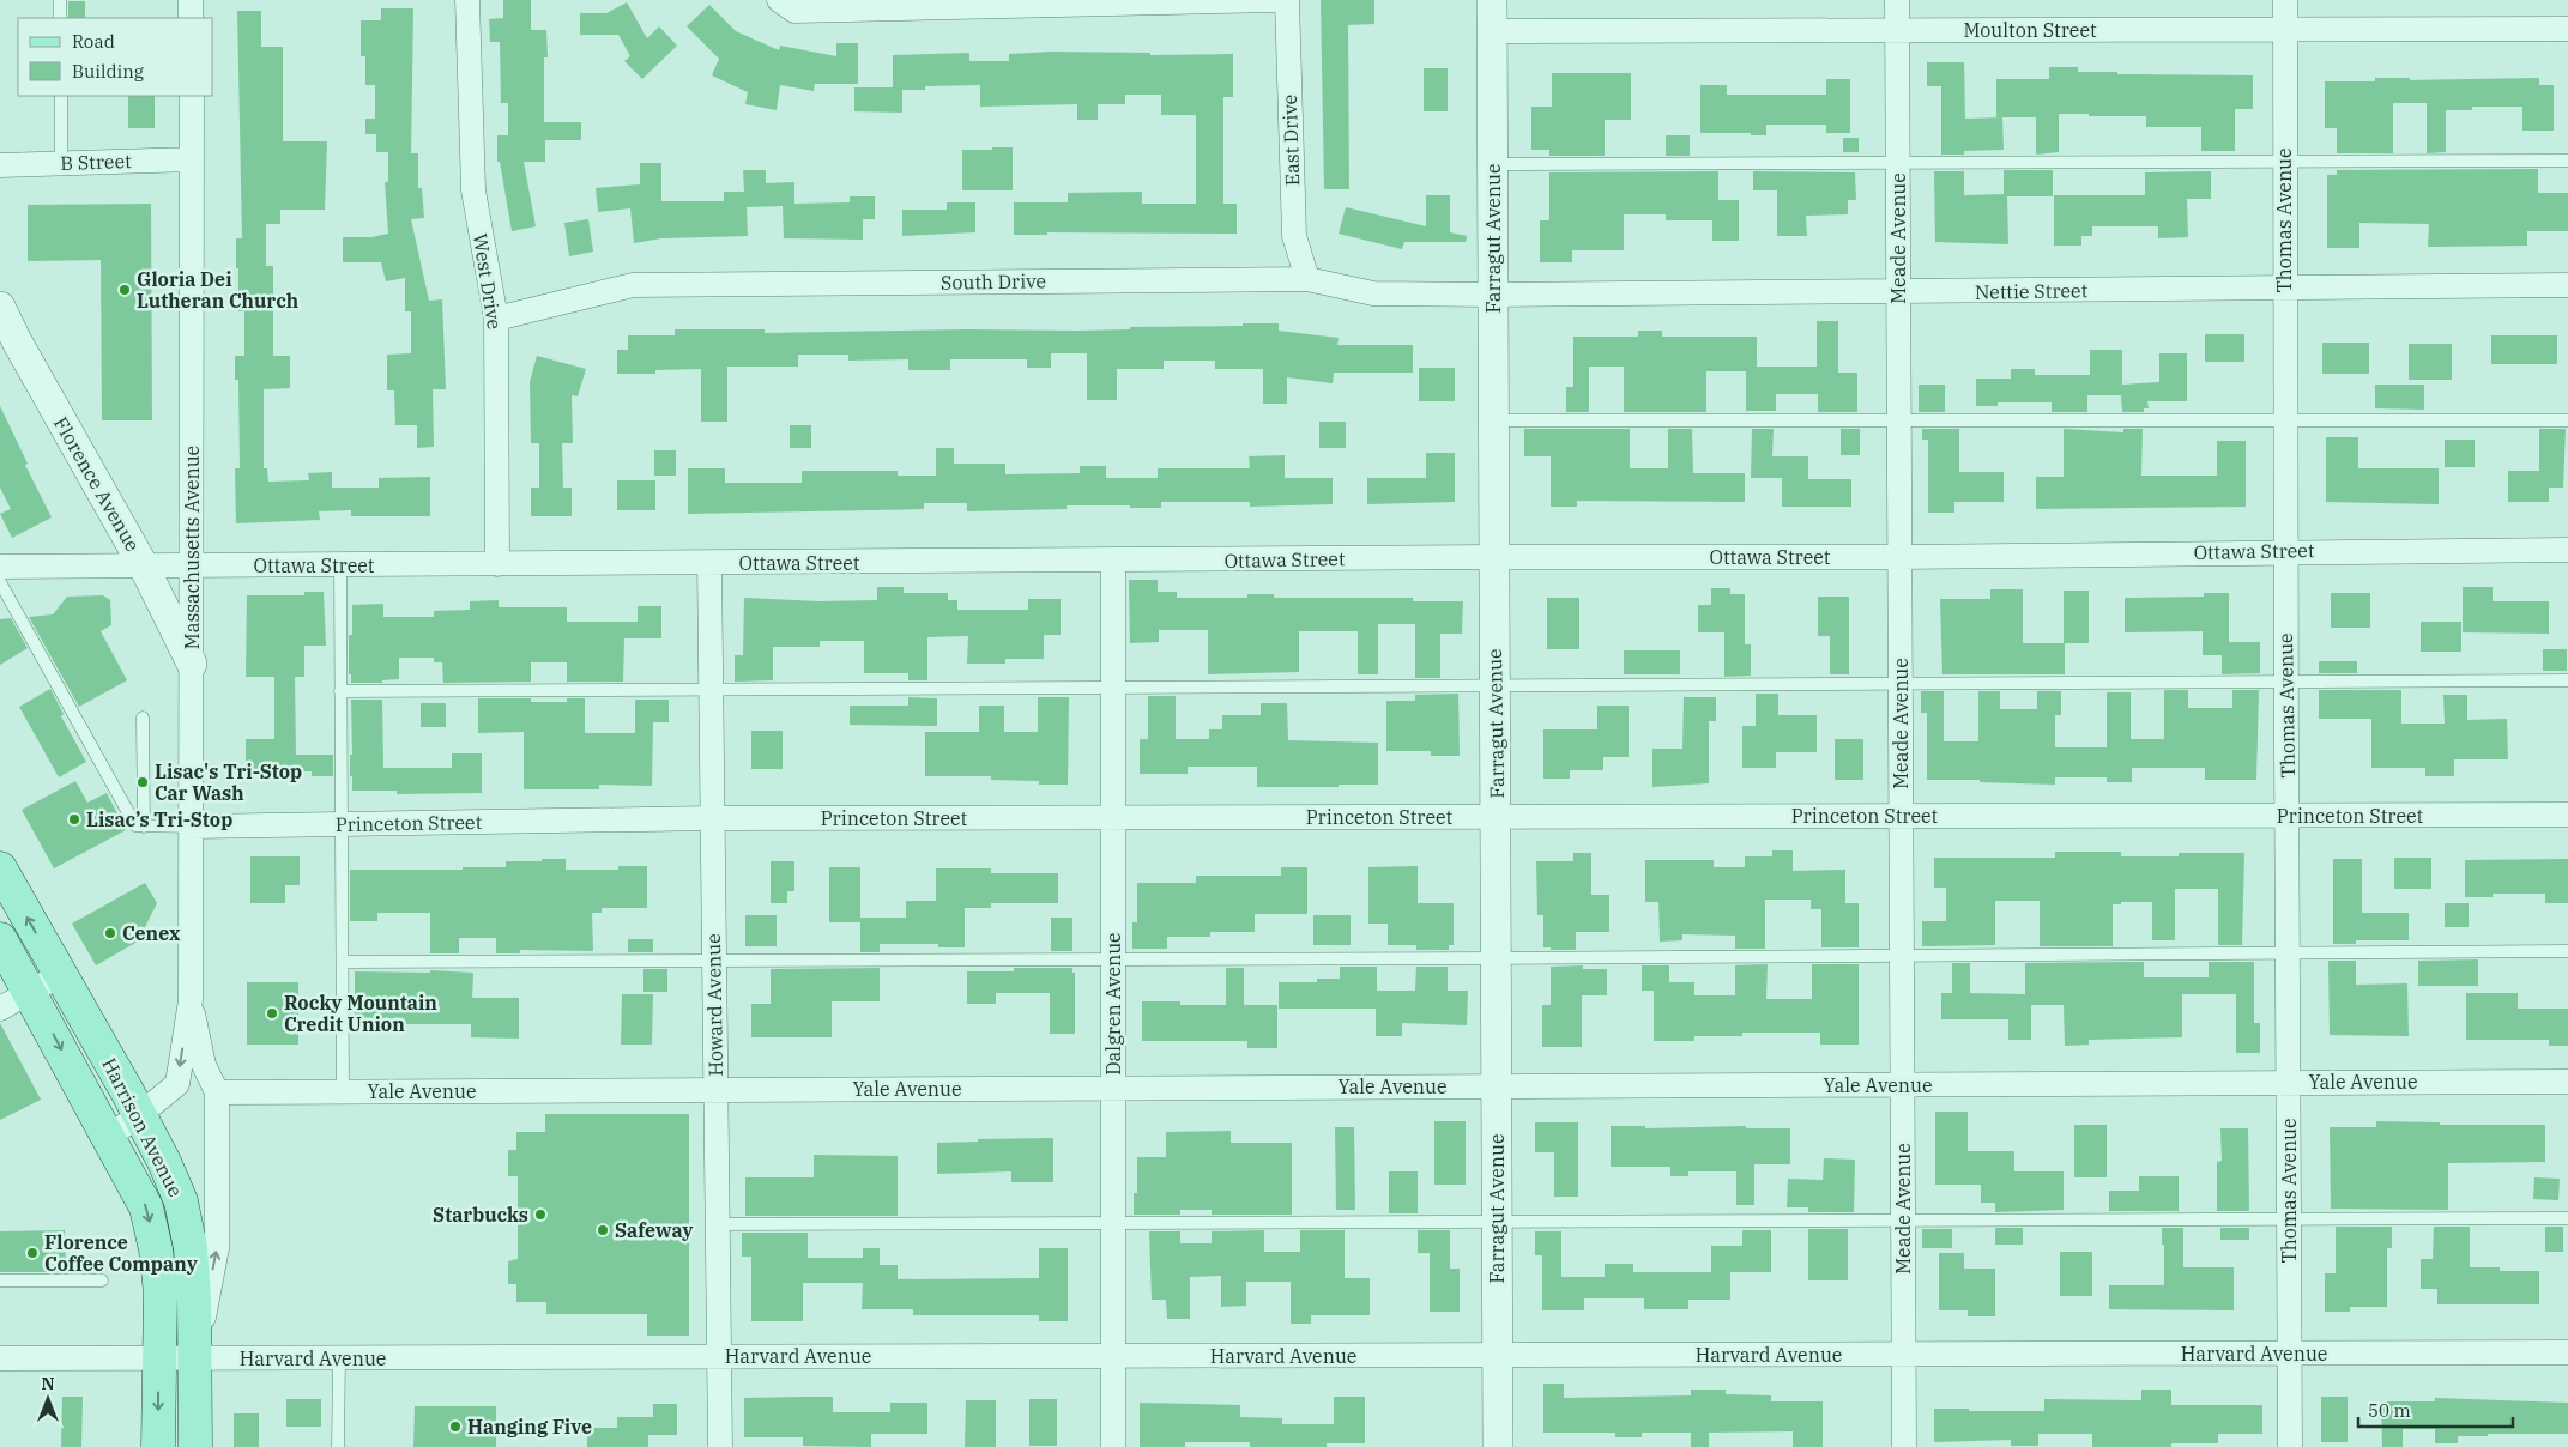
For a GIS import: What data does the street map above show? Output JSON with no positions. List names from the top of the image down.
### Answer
{
  "streets": {
    "main road": ["Harrison Avenue"],
    "street": [
      "Moulton Street",
      "East Drive",
      "B Street",
      "Thomas Avenue",
      "Farragut Avenue",
      "Meade Avenue",
      "West Drive",
      "South Drive",
      "Nettie Street",
      "Florence Avenue",
      "Massachusetts Avenue",
      "Ottawa Street",
      "Princeton Street",
      "Dalgren Avenue",
      "Howard Avenue",
      "Yale Avenue",
      "Harvard Avenue"
    ]
  },
  "crossings": [
    ["Moulton Street", "Thomas Avenue"],
    ["Moulton Street", "Farragut Avenue"],
    ["Moulton Street", "Meade Avenue"],
    ["East Drive", "South Drive"],
    ["B Street", "Massachusetts Avenue"],
    ["Thomas Avenue", "Nettie Street"],
    ["Thomas Avenue", "Ottawa Street"],
    ["Thomas Avenue", "Princeton Street"],
    ["Thomas Avenue", "Yale Avenue"],
    ["Thomas Avenue", "Harvard Avenue"],
    ["Farragut Avenue", "South Drive"],
    ["Farragut Avenue", "Nettie Street"],
    ["Farragut Avenue", "Ottawa Street"],
    ["Farragut Avenue", "Princeton Street"],
    ["Farragut Avenue", "Yale Avenue"],
    ["Farragut Avenue", "Harvard Avenue"],
    ["Meade Avenue", "Nettie Street"],
    ["Meade Avenue", "Ottawa Street"],
    ["Meade Avenue", "Princeton Street"],
    ["Meade Avenue", "Yale Avenue"],
    ["Meade Avenue", "Harvard Avenue"],
    ["West Drive", "South Drive"],
    ["West Drive", "Ottawa Street"],
    ["South Drive", "Nettie Street"],
    ["Florence Avenue", "Massachusetts Avenue"],
    ["Florence Avenue", "Ottawa Street"],
    ["Massachusetts Avenue", "Ottawa Street"],
    ["Massachusetts Avenue", "Princeton Street"],
    ["Massachusetts Avenue", "Yale Avenue"],
    ["Massachusetts Avenue", "Harrison Avenue"],
    ["Massachusetts Avenue", "Harvard Avenue"],
    ["Ottawa Street", "Dalgren Avenue"],
    ["Ottawa Street", "Howard Avenue"],
    ["Princeton Street", "Dalgren Avenue"],
    ["Princeton Street", "Howard Avenue"],
    ["Dalgren Avenue", "Yale Avenue"],
    ["Dalgren Avenue", "Harvard Avenue"],
    ["Howard Avenue", "Yale Avenue"],
    ["Howard Avenue", "Harvard Avenue"],
    ["Harrison Avenue", "Harvard Avenue"]
  ],
  "places": [
    "Gloria Dei Lutheran Church",
    "Lisac's Tri-Stop Car Wash",
    "Lisac’s Tri-Stop",
    "Cenex",
    "Rocky Mountain Credit Union",
    "Starbucks",
    "Safeway",
    "Florence Coffee Company",
    "Hanging Five"
  ],
  "legend": ["Road", "Building"],
  "scale_bar": "50 m",
  "north": "top"
}
